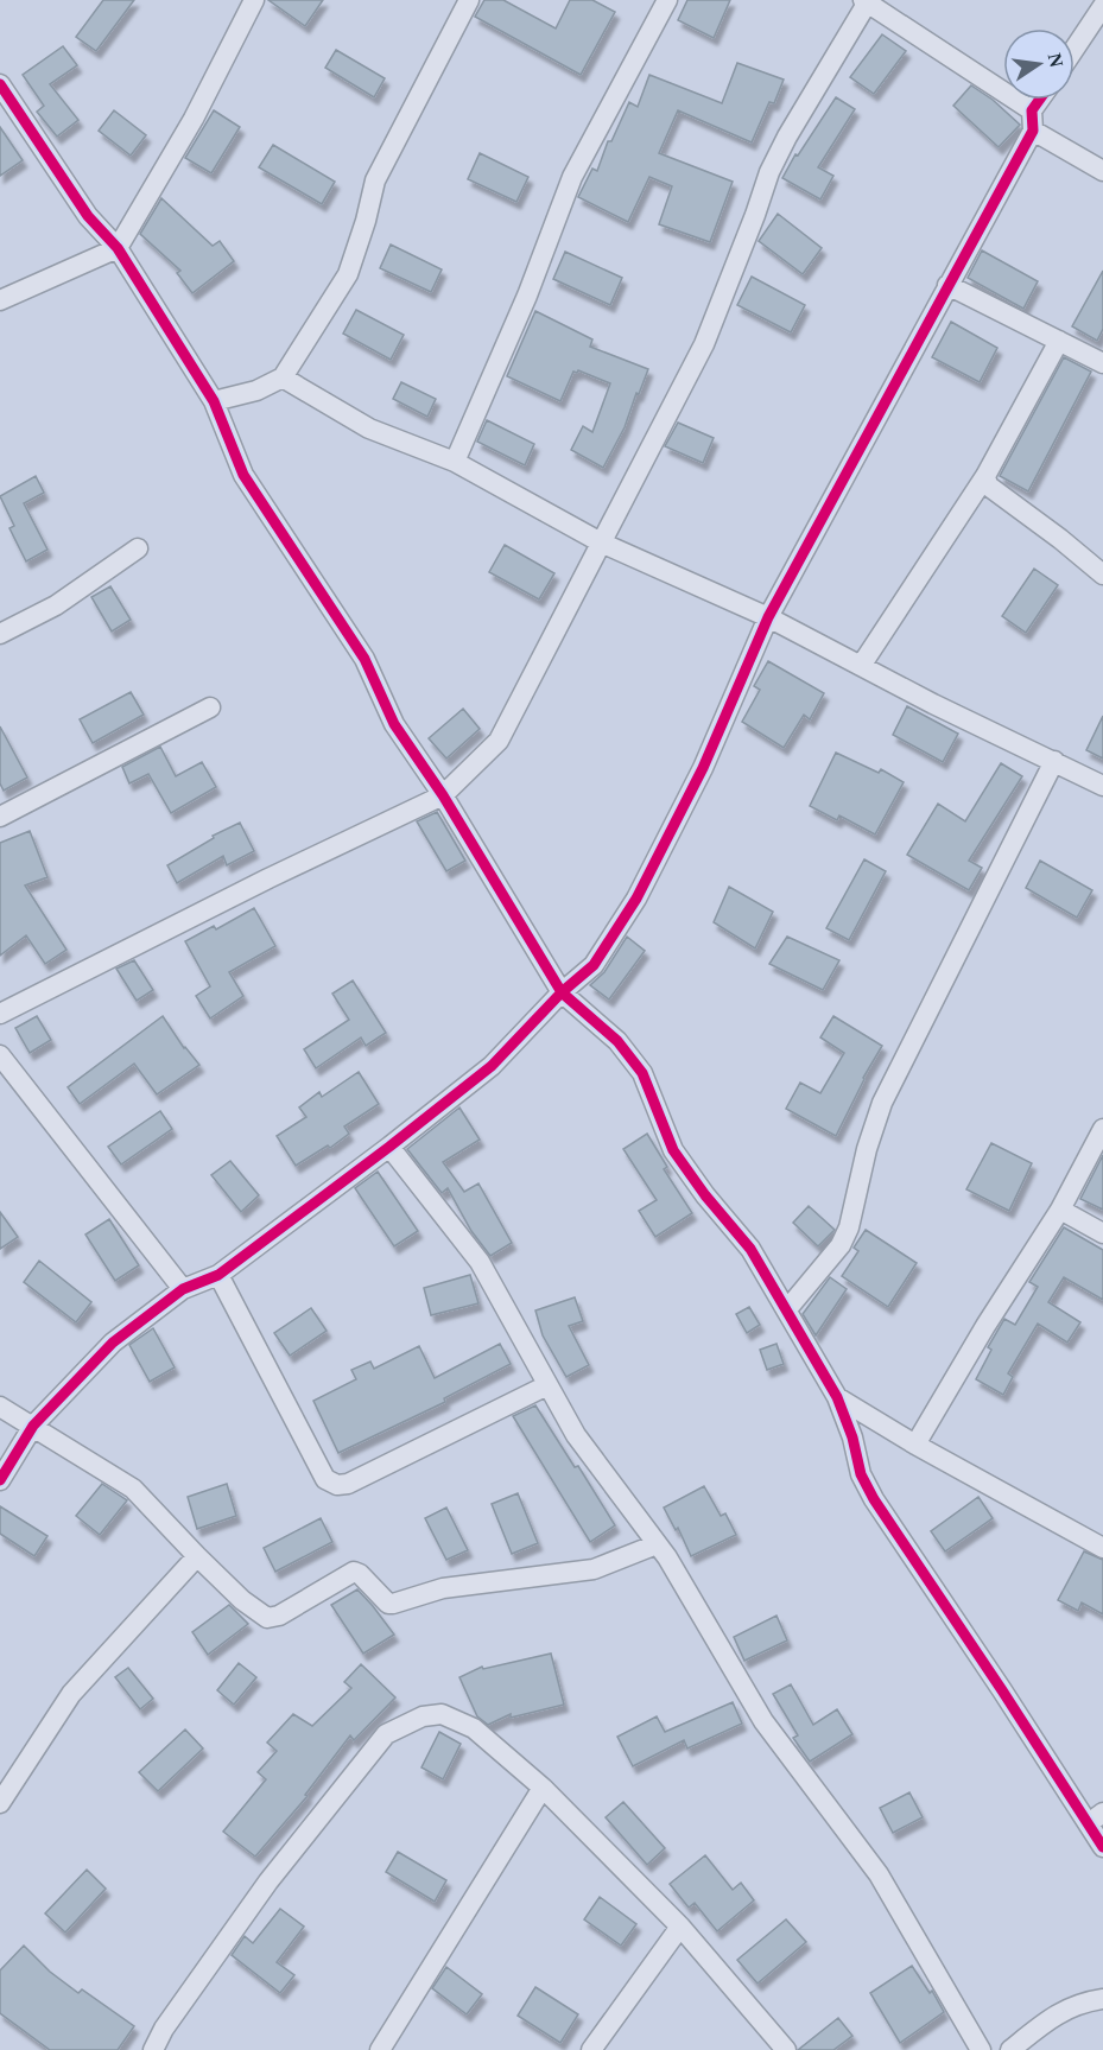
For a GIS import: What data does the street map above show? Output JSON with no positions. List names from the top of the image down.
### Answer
{
  "north": "right"
}
